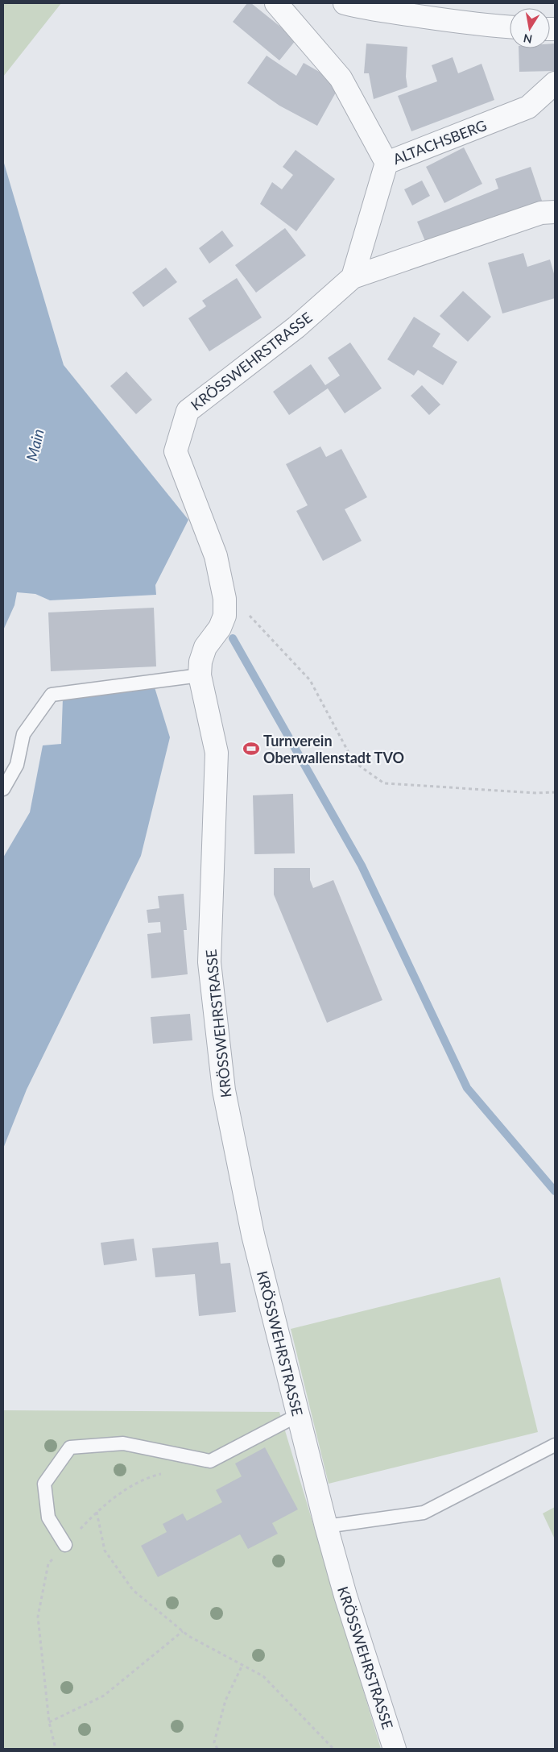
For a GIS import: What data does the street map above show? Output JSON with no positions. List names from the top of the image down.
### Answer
{
  "streets": {
    "street": ["ALTACHSBERG", "KRÖSSWEHRSTRASSE"]
  },
  "water": ["Main"],
  "places": {
    "sports": ["Turnverein Oberwallenstadt TVO"]
  },
  "north": "bottom"
}
